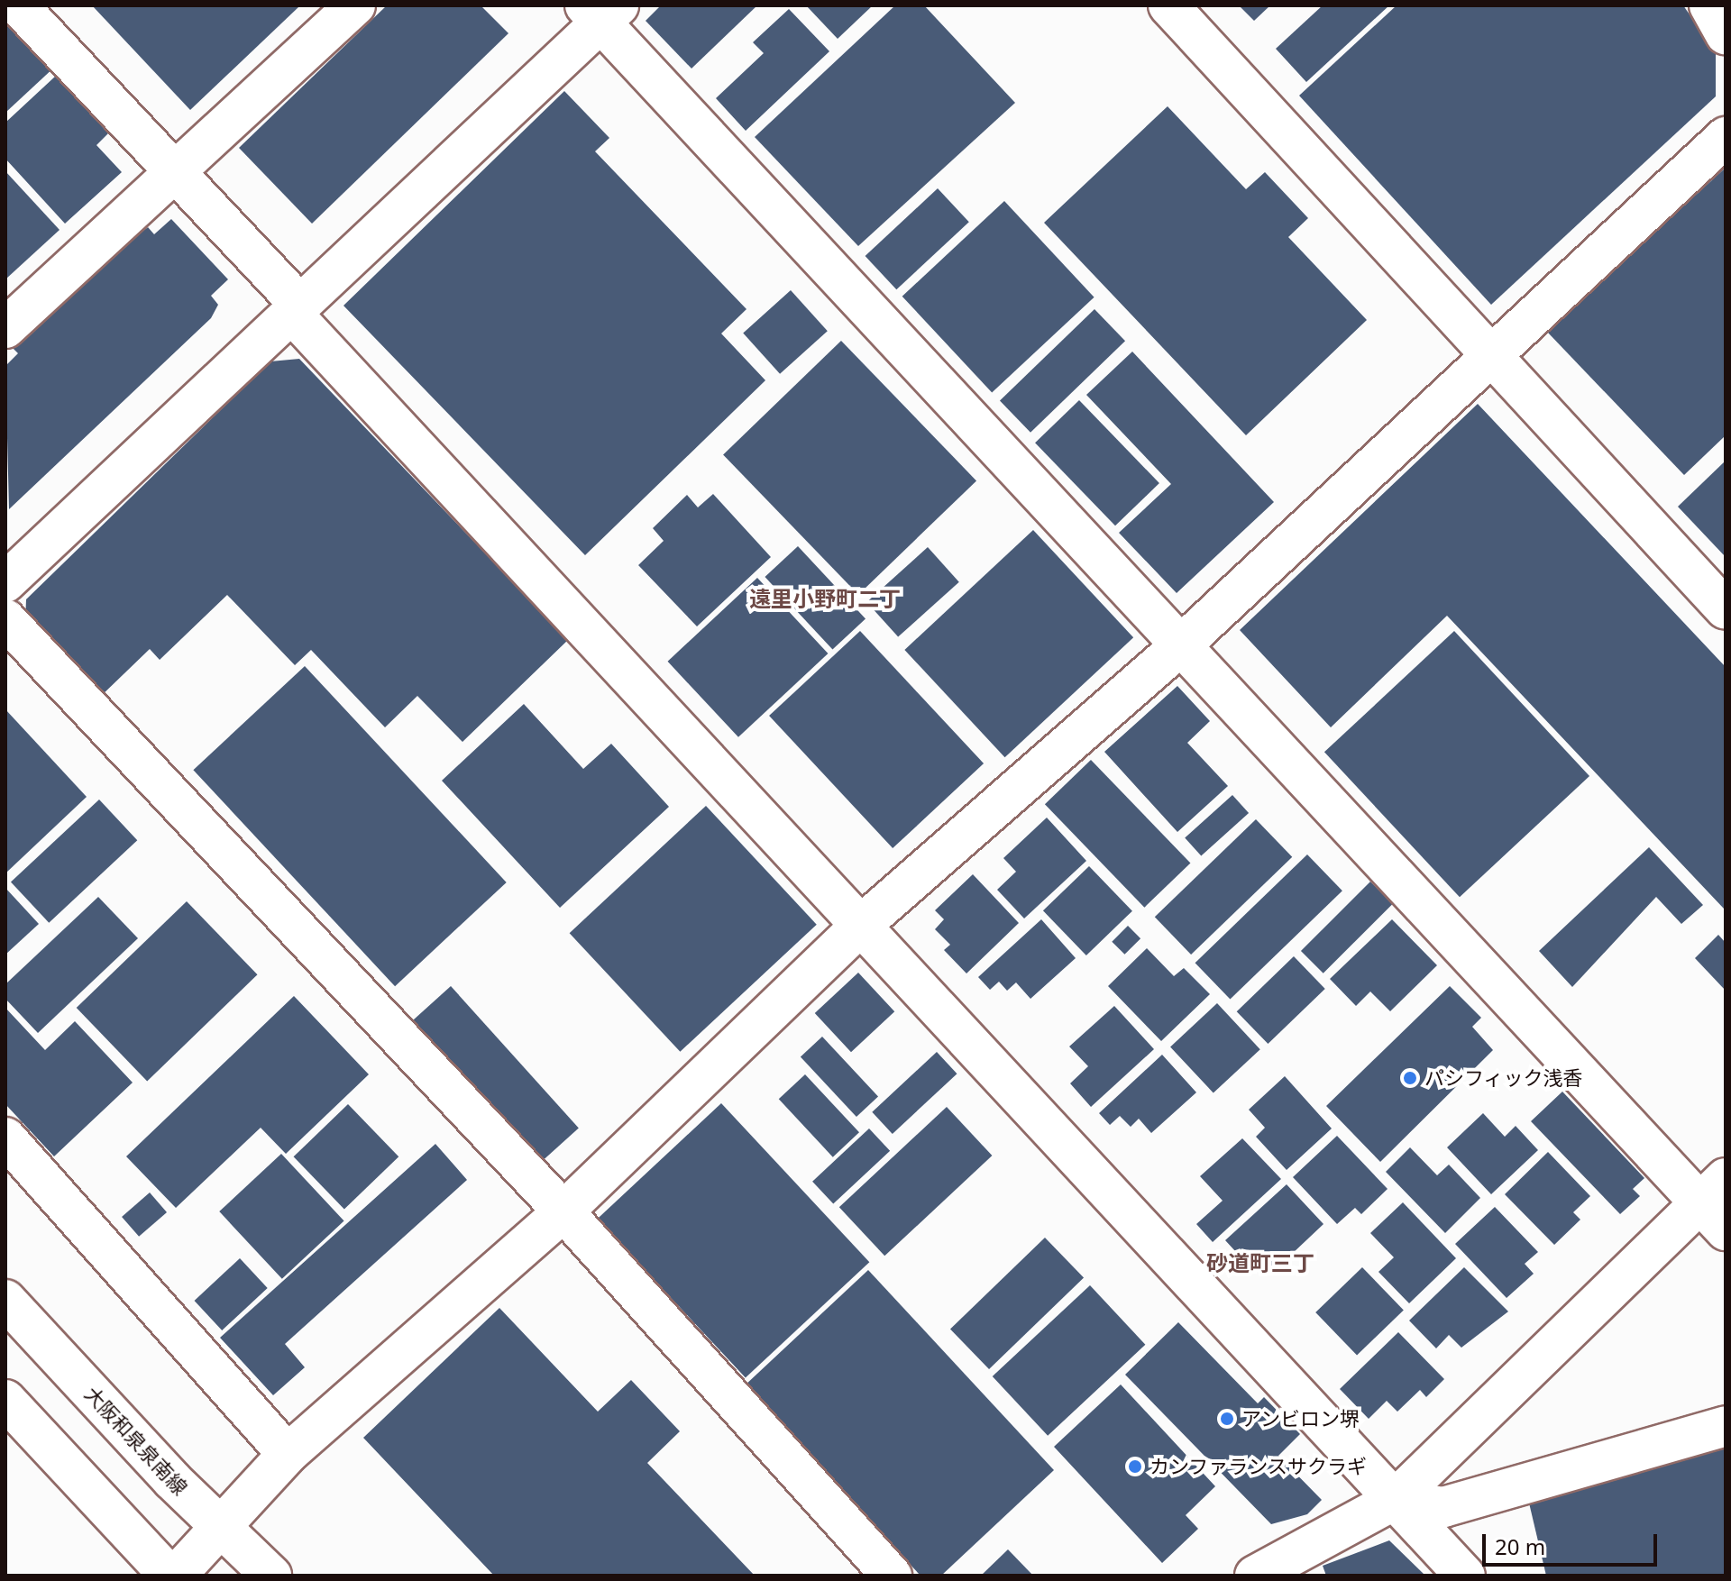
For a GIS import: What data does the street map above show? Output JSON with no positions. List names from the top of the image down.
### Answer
{
  "streets": {
    "street": ["大阪和泉泉南線"]
  },
  "districts": ["遠里小野町二丁", "砂道町三丁"],
  "places": ["パシフィック浅香", "アンビロン堺", "カンファランスサクラギ"],
  "scale_bar": "20 m"
}
